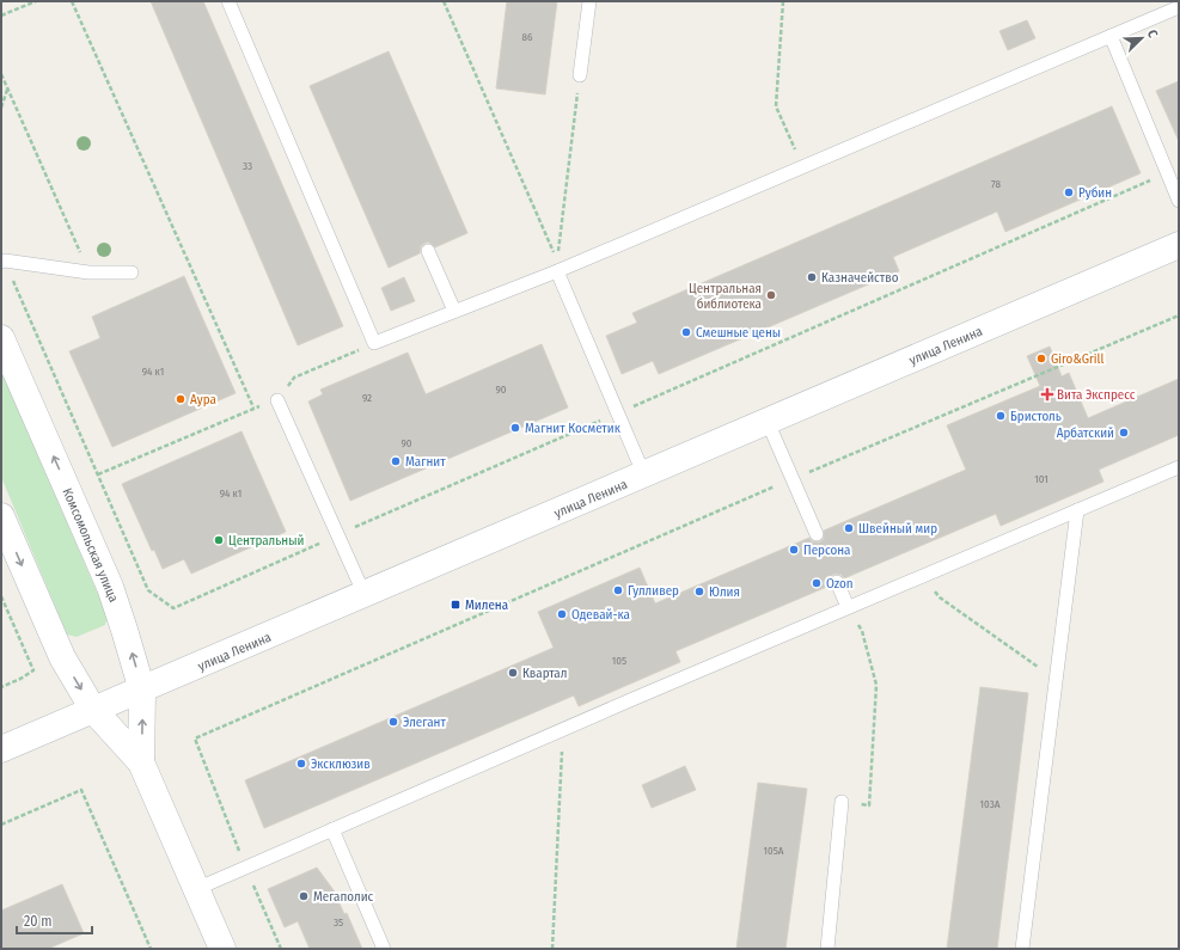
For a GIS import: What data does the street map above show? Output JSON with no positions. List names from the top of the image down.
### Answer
{
  "streets": {
    "main road": ["улица Ленина", "Комсомольская улица"]
  },
  "crossings": [
    ["улица Ленина", "Комсомольская улица"]
  ],
  "places": {
    "other": [
      "Рубин",
      "Казначейство",
      "Центральная библиотека",
      "Смешные цены",
      "Giro&Grill",
      "Аура",
      "Бристоль",
      "Магнит Косметик",
      "Арбатский",
      "Магнит",
      "Швейный мир",
      "Центральный",
      "Персона",
      "Ozon",
      "Гулливер",
      "Юлия",
      "Одевай-ка",
      "Квартал",
      "Элегант",
      "Эксклюзив",
      "Мегаполис"
    ],
    "health": ["Вита Экспресс"],
    "transit": ["Милена"]
  },
  "house_numbers": [
    "86",
    "33",
    "78",
    "94 к1",
    "90",
    "92",
    "90",
    "101",
    "94 к1",
    "105",
    "103А",
    "105А",
    "35"
  ],
  "scale_bar": "20 m",
  "north": "top right"
}
